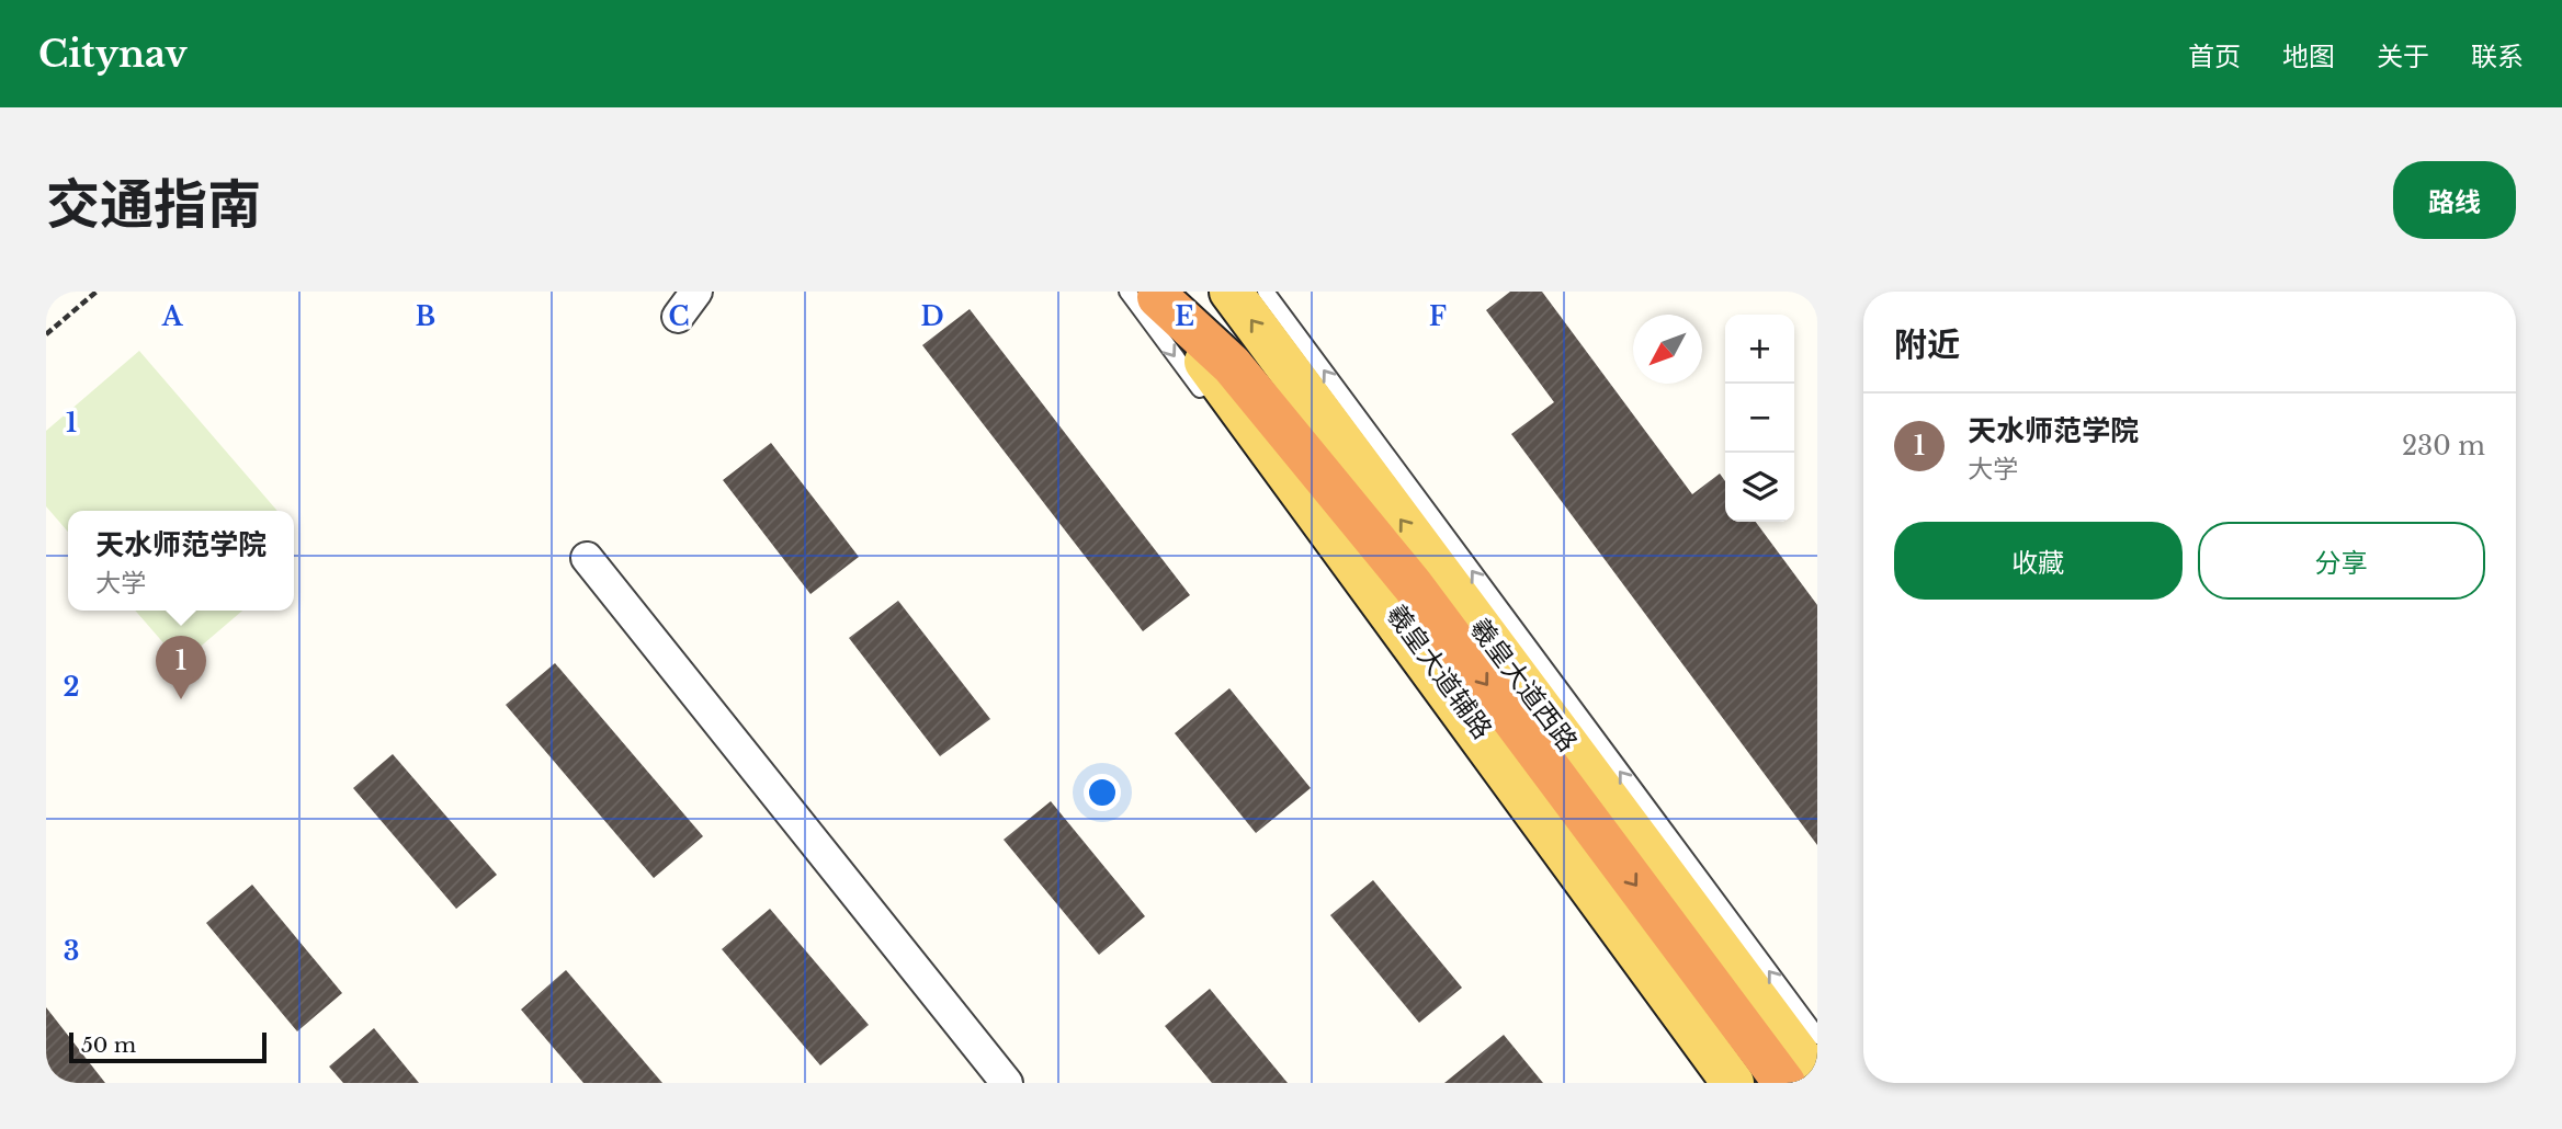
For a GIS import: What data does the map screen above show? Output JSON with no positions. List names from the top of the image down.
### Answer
{
  "streets": {
    "main road": ["羲皇大道西路"]
  },
  "scale_bar": "50 m",
  "north": "bottom left",
  "page": {
    "header": "Citynav",
    "nav": [
      "首页",
      "地图",
      "关于",
      "联系"
    ],
    "title": "交通指南",
    "buttons": [
      "路线",
      ["收藏", "分享"]
    ],
    "heading": "附近",
    "map_buttons": ["+", "−"],
    "list": [
      {
        "mark": "1",
        "name": "天水师范学院",
        "note": "大学",
        "value": "230 m"
      }
    ],
    "popup": ["天水师范学院", "大学"],
    "pins": "1",
    "scale": "50 m"
  },
  "grid": {
    "columns": [
      "A",
      "B",
      "C",
      "D",
      "E",
      "F"
    ],
    "rows": ["1", "2", "3"]
  }
}
